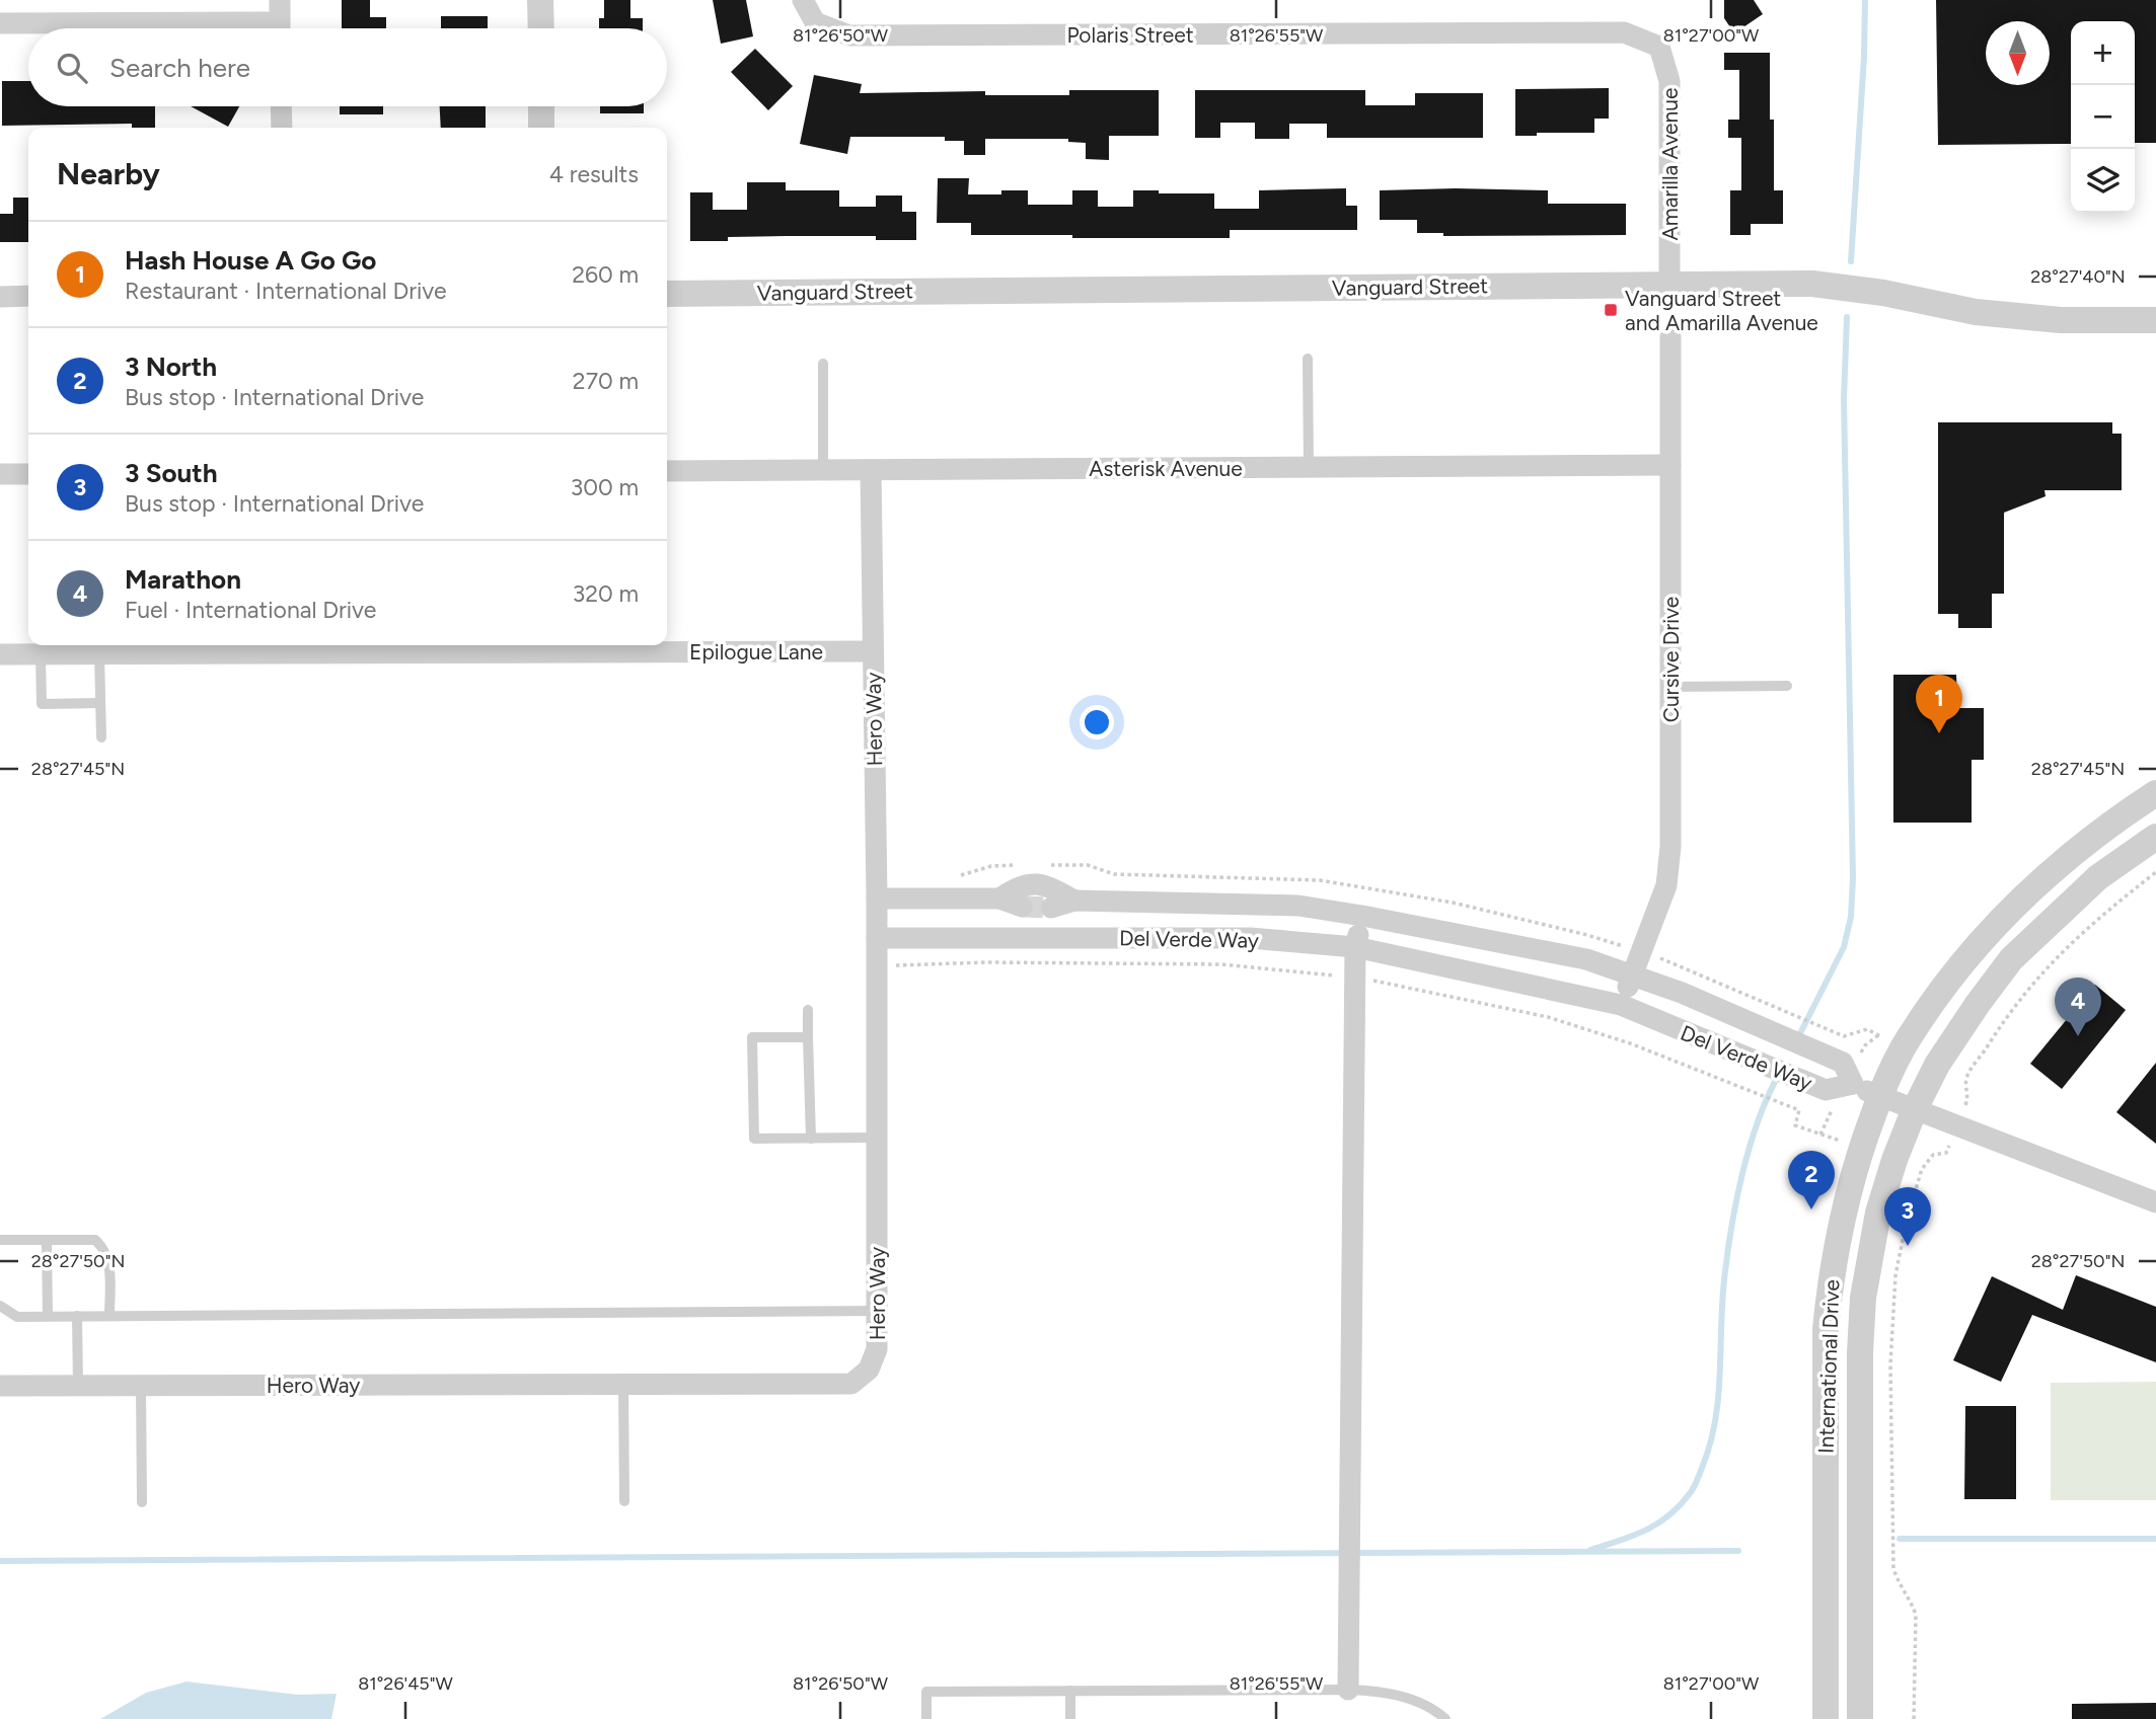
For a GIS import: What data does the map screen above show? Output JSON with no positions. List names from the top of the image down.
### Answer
{
  "streets": {
    "street": [
      "Polaris Street",
      "Amarilla Avenue",
      "Vanguard Street",
      "Asterisk Avenue",
      "Epilogue Lane",
      "Cursive Drive",
      "Hero Way",
      "Del Verde Way",
      "International Drive"
    ]
  },
  "crossings": [
    ["Polaris Street", "Amarilla Avenue"],
    ["Amarilla Avenue", "Vanguard Street"],
    ["Asterisk Avenue", "Cursive Drive"],
    ["Asterisk Avenue", "Hero Way"],
    ["Epilogue Lane", "Hero Way"],
    ["Cursive Drive", "Del Verde Way"],
    ["Hero Way", "Del Verde Way"]
  ],
  "places": {
    "transit": ["Vanguard Street and Amarilla Avenue"]
  },
  "north": "bottom",
  "page": {
    "map_buttons": ["+", "−"],
    "search": "Search here",
    "heading": ["Nearby", "4 results"],
    "list": [
      {
        "mark": "1",
        "name": "Hash House A Go Go",
        "note": "Restaurant · International Drive",
        "value": "260 m"
      },
      {
        "mark": "2",
        "name": "3 North",
        "note": "Bus stop · International Drive",
        "value": "270 m"
      },
      {
        "mark": "3",
        "name": "3 South",
        "note": "Bus stop · International Drive",
        "value": "300 m"
      },
      {
        "mark": "4",
        "name": "Marathon",
        "note": "Fuel · International Drive",
        "value": "320 m"
      }
    ],
    "pins": [
      "1",
      "4",
      "2",
      "3"
    ]
  },
  "coordinates": [
    "81°26'50\"W",
    "81°26'55\"W",
    "81°27'00\"W",
    "28°27'40\"N",
    "28°27'45\"N",
    "28°27'50\"N",
    "81°26'45\"W"
  ]
}
